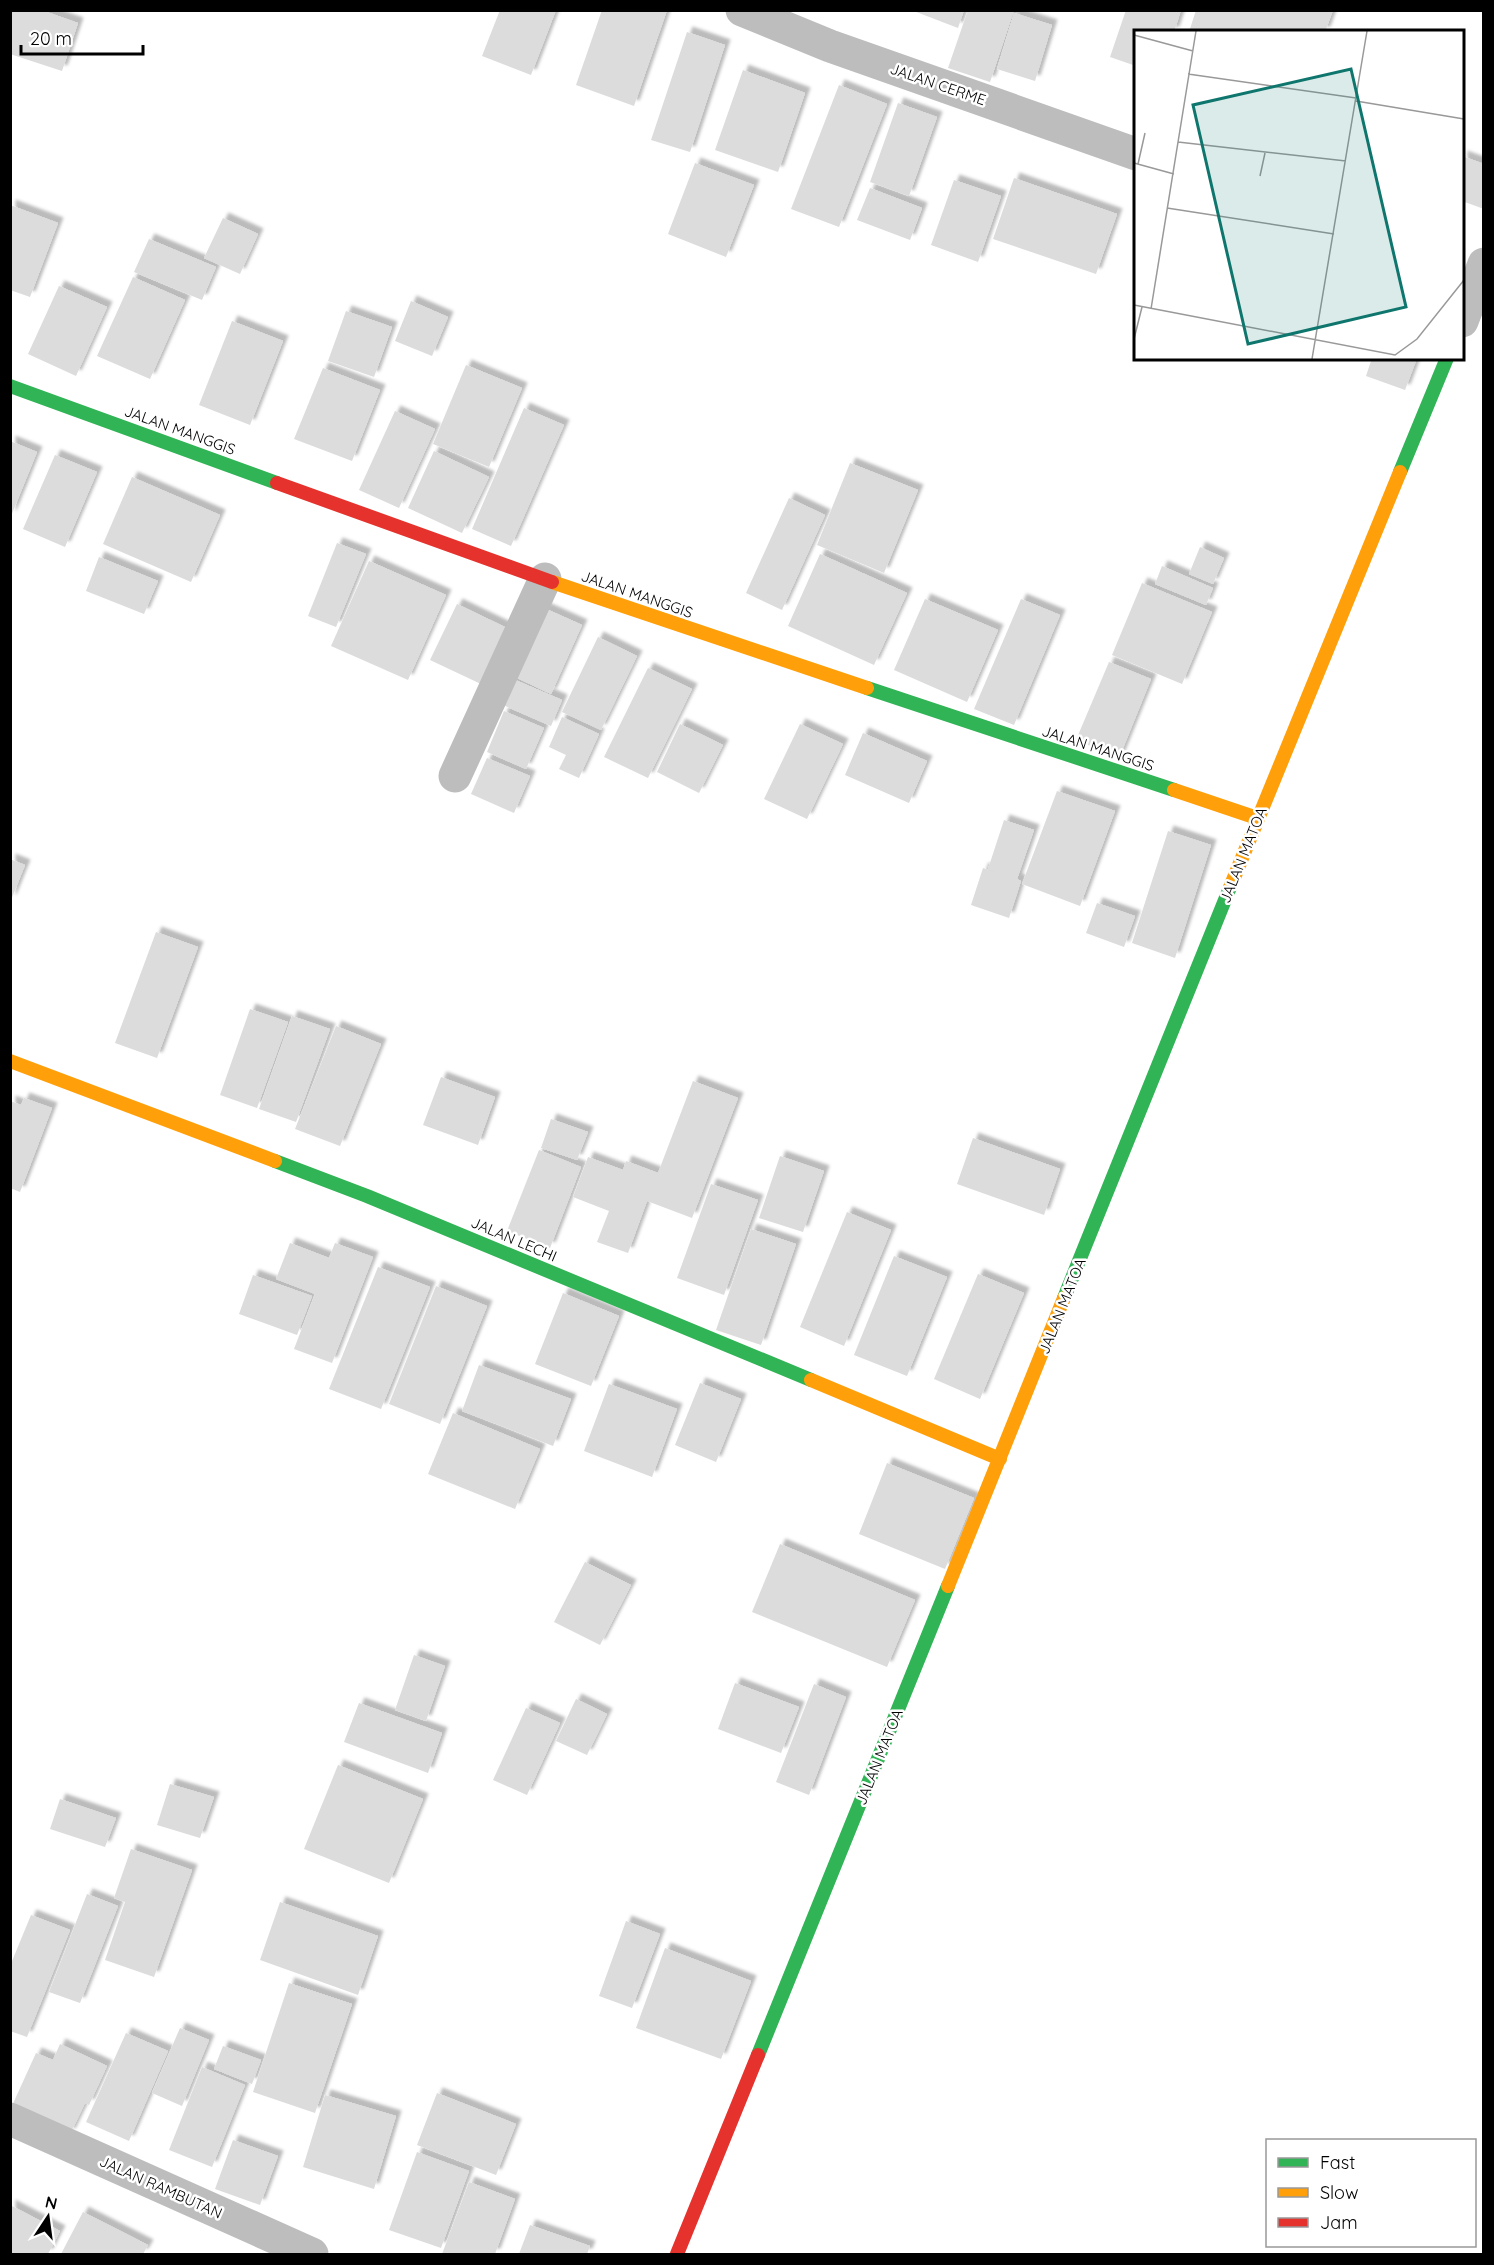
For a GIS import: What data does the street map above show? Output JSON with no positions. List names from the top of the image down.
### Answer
{
  "streets": {
    "street": [
      "JALAN CERME",
      "JALAN MANGGIS",
      "JALAN MATOA",
      "JALAN LECHI",
      "JALAN RAMBUTAN"
    ]
  },
  "crossings": [
    ["JALAN MANGGIS", "JALAN MATOA"],
    ["JALAN MATOA", "JALAN LECHI"]
  ],
  "legend": ["Fast", "Slow", "Jam"],
  "scale_bar": "20 m",
  "north": "top"
}
